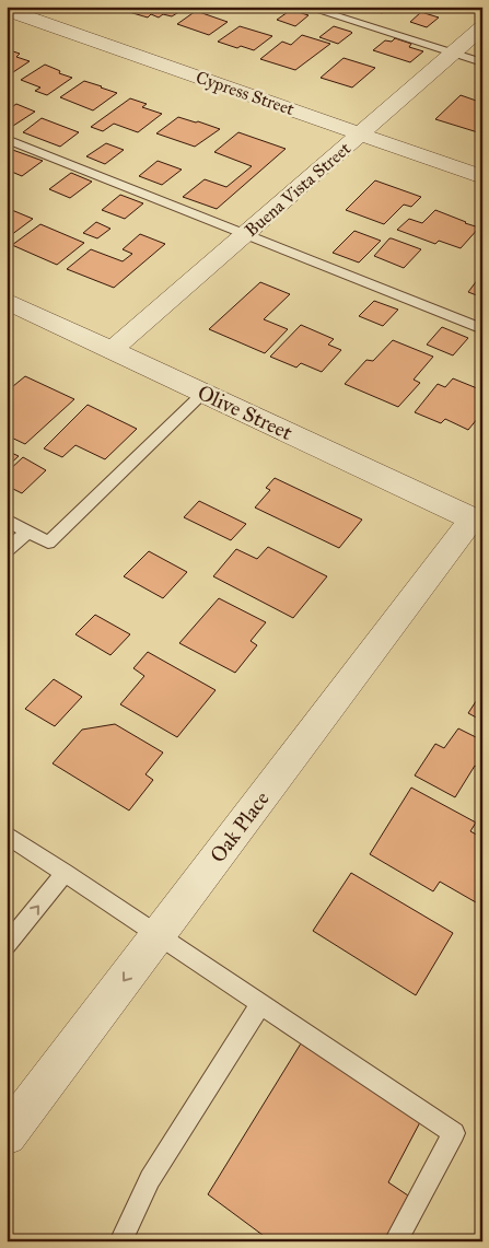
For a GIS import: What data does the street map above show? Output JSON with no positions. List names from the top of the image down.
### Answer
{
  "streets": {
    "street": [
      "Cypress Street",
      "Buena Vista Street",
      "Olive Street",
      "Oak Place"
    ]
  },
  "crossings": [
    ["Cypress Street", "Buena Vista Street"],
    ["Buena Vista Street", "Olive Street"],
    ["Olive Street", "Oak Place"]
  ]
}
